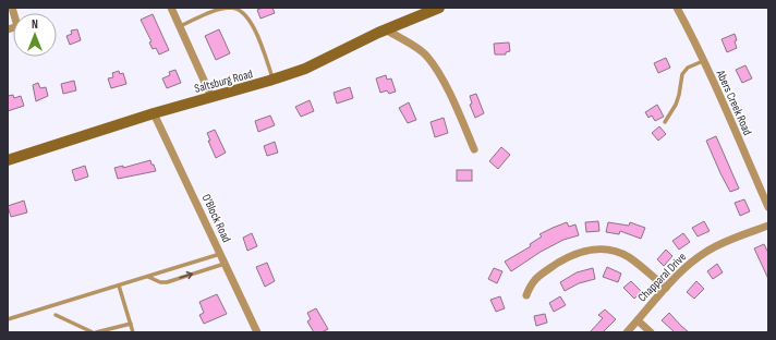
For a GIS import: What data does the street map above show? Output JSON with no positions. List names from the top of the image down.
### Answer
{
  "streets": {
    "main road": ["Saltsburg Road"],
    "street": ["Abers Creek Road", "O'Block Road", "Chapparal Drive"]
  },
  "crossings": [
    ["Saltsburg Road", "O'Block Road"]
  ],
  "north": "top"
}
